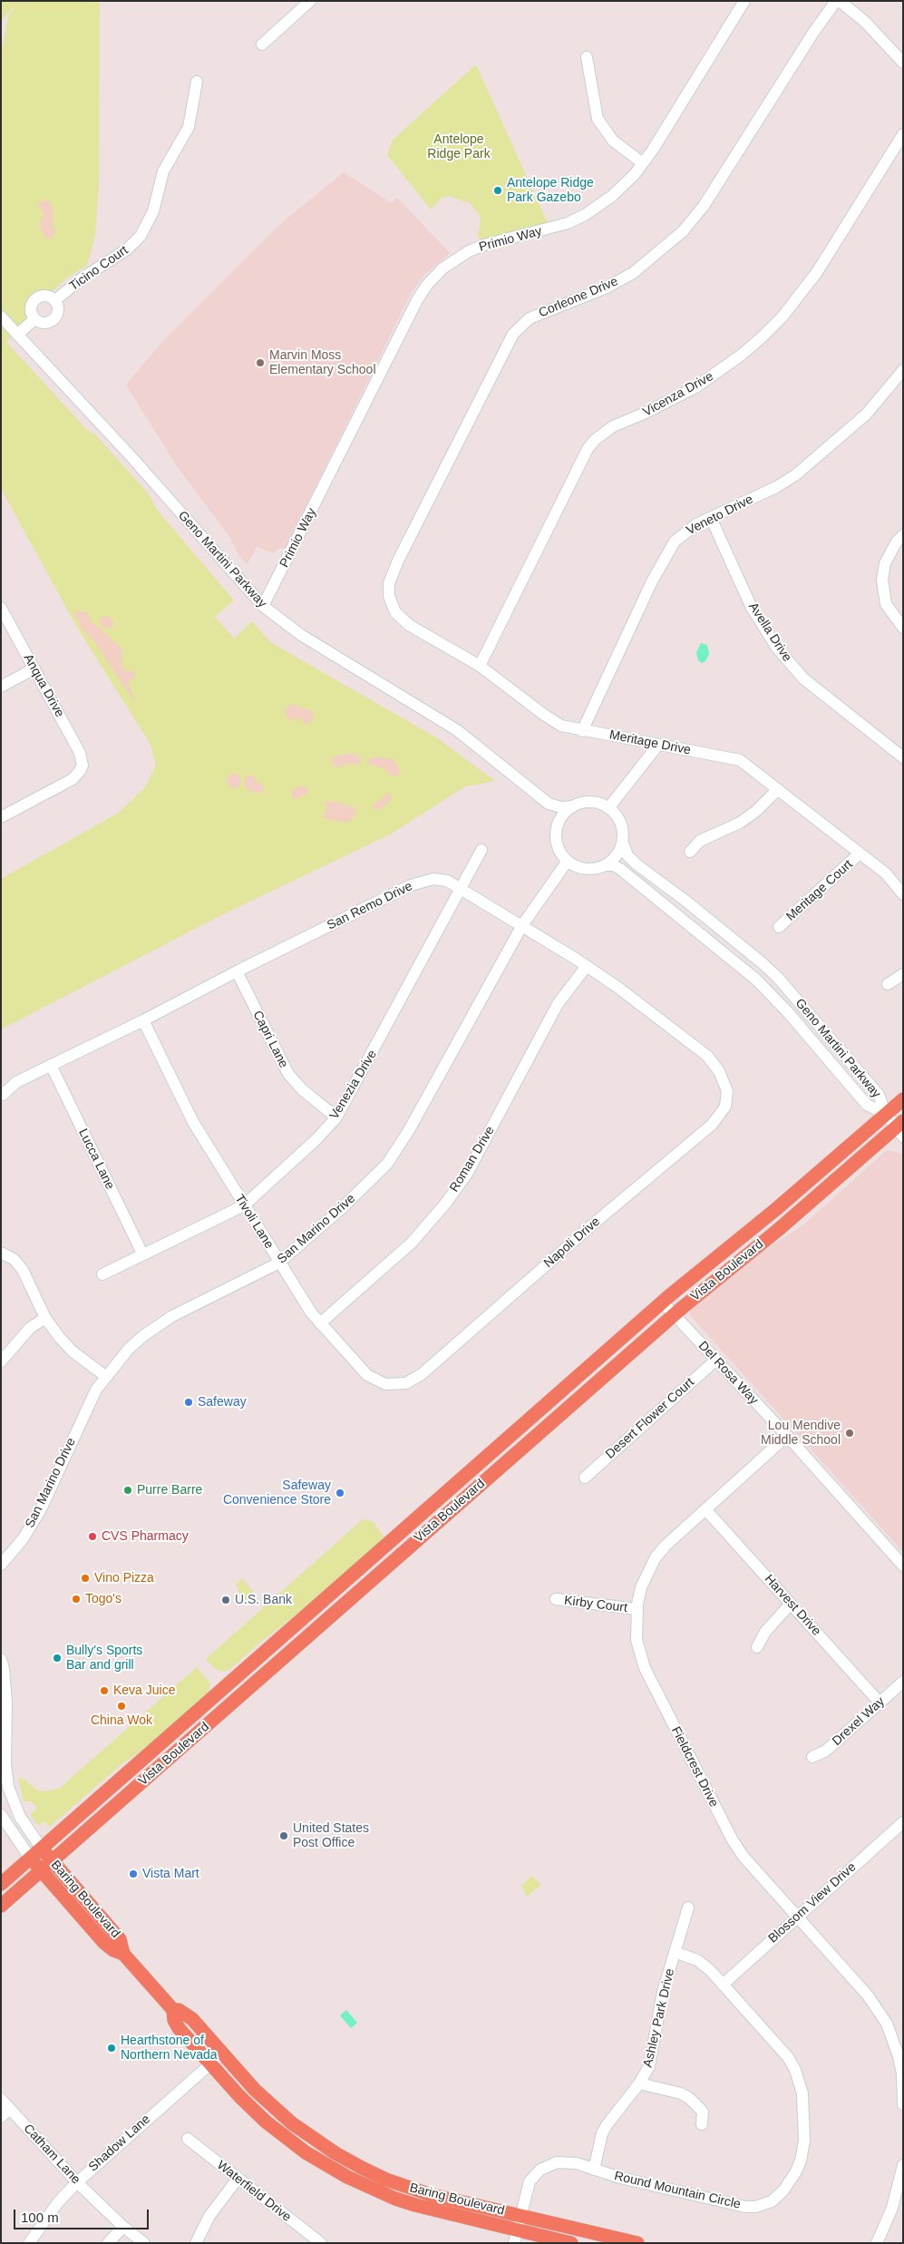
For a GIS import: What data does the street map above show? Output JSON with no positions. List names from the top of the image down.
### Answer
{
  "streets": {
    "main road": ["Vista Boulevard", "Baring Boulevard"],
    "street": [
      "Primio Way",
      "Ticino Court",
      "Corleone Drive",
      "Vicenza Drive",
      "Veneto Drive",
      "Geno Martini Parkway",
      "Avella Drive",
      "Anqua Drive",
      "Meritage Drive",
      "Meritage Court",
      "San Remo Drive",
      "Capri Lane",
      "Venezia Drive",
      "Lucca Lane",
      "Roman Drive",
      "Tivoli Lane",
      "San Marino Drive",
      "Napoli Drive",
      "Del Rosa Way",
      "Desert Flower Court",
      "Kirby Court",
      "Harvest Drive",
      "Drexel Way",
      "Fieldcrest Drive",
      "Blossom View Drive",
      "Ashley Park Drive",
      "Shadow Lane",
      "Catham Lane",
      "Round Mountain Circle",
      "Waterfield Drive"
    ]
  },
  "crossings": [
    ["Primio Way", "Geno Martini Parkway"],
    ["Corleone Drive", "Meritage Drive"],
    ["Vicenza Drive", "Meritage Drive"],
    ["Veneto Drive", "Avella Drive"],
    ["Veneto Drive", "Meritage Drive"],
    ["Geno Martini Parkway", "San Marino Drive"],
    ["Geno Martini Parkway", "Vista Boulevard"],
    ["Meritage Drive", "Meritage Court"],
    ["San Remo Drive", "Capri Lane"],
    ["San Remo Drive", "Venezia Drive"],
    ["San Remo Drive", "Lucca Lane"],
    ["San Remo Drive", "Roman Drive"],
    ["San Remo Drive", "Tivoli Lane"],
    ["San Remo Drive", "San Marino Drive"],
    ["San Remo Drive", "Napoli Drive"],
    ["Capri Lane", "Venezia Drive"],
    ["Venezia Drive", "Lucca Lane"],
    ["Venezia Drive", "Tivoli Lane"],
    ["Roman Drive", "Tivoli Lane"],
    ["Tivoli Lane", "San Marino Drive"],
    ["Tivoli Lane", "Napoli Drive"],
    ["Vista Boulevard", "Del Rosa Way"],
    ["Vista Boulevard", "Baring Boulevard"],
    ["Del Rosa Way", "Desert Flower Court"],
    ["Del Rosa Way", "Fieldcrest Drive"],
    ["Kirby Court", "Fieldcrest Drive"],
    ["Harvest Drive", "Drexel Way"],
    ["Harvest Drive", "Fieldcrest Drive"],
    ["Fieldcrest Drive", "Blossom View Drive"],
    ["Baring Boulevard", "Shadow Lane"],
    ["Baring Boulevard", "Round Mountain Circle"],
    ["Blossom View Drive", "Round Mountain Circle"],
    ["Ashley Park Drive", "Round Mountain Circle"],
    ["Shadow Lane", "Catham Lane"]
  ],
  "parks": ["Antelope Ridge Park"],
  "places": [
    "Antelope Ridge Park Gazebo",
    "Marvin Moss Elementary School",
    "Safeway",
    "Lou Mendive Middle School",
    "Purre Barre",
    "Safeway Convenience Store",
    "CVS Pharmacy",
    "Vino Pizza",
    "Togo's",
    "U.S. Bank",
    "Bully's Sports Bar and grill",
    "Keva Juice",
    "China Wok",
    "United States Post Office",
    "Vista Mart",
    "Hearthstone of Northern Nevada"
  ],
  "scale_bar": "100 m"
}
